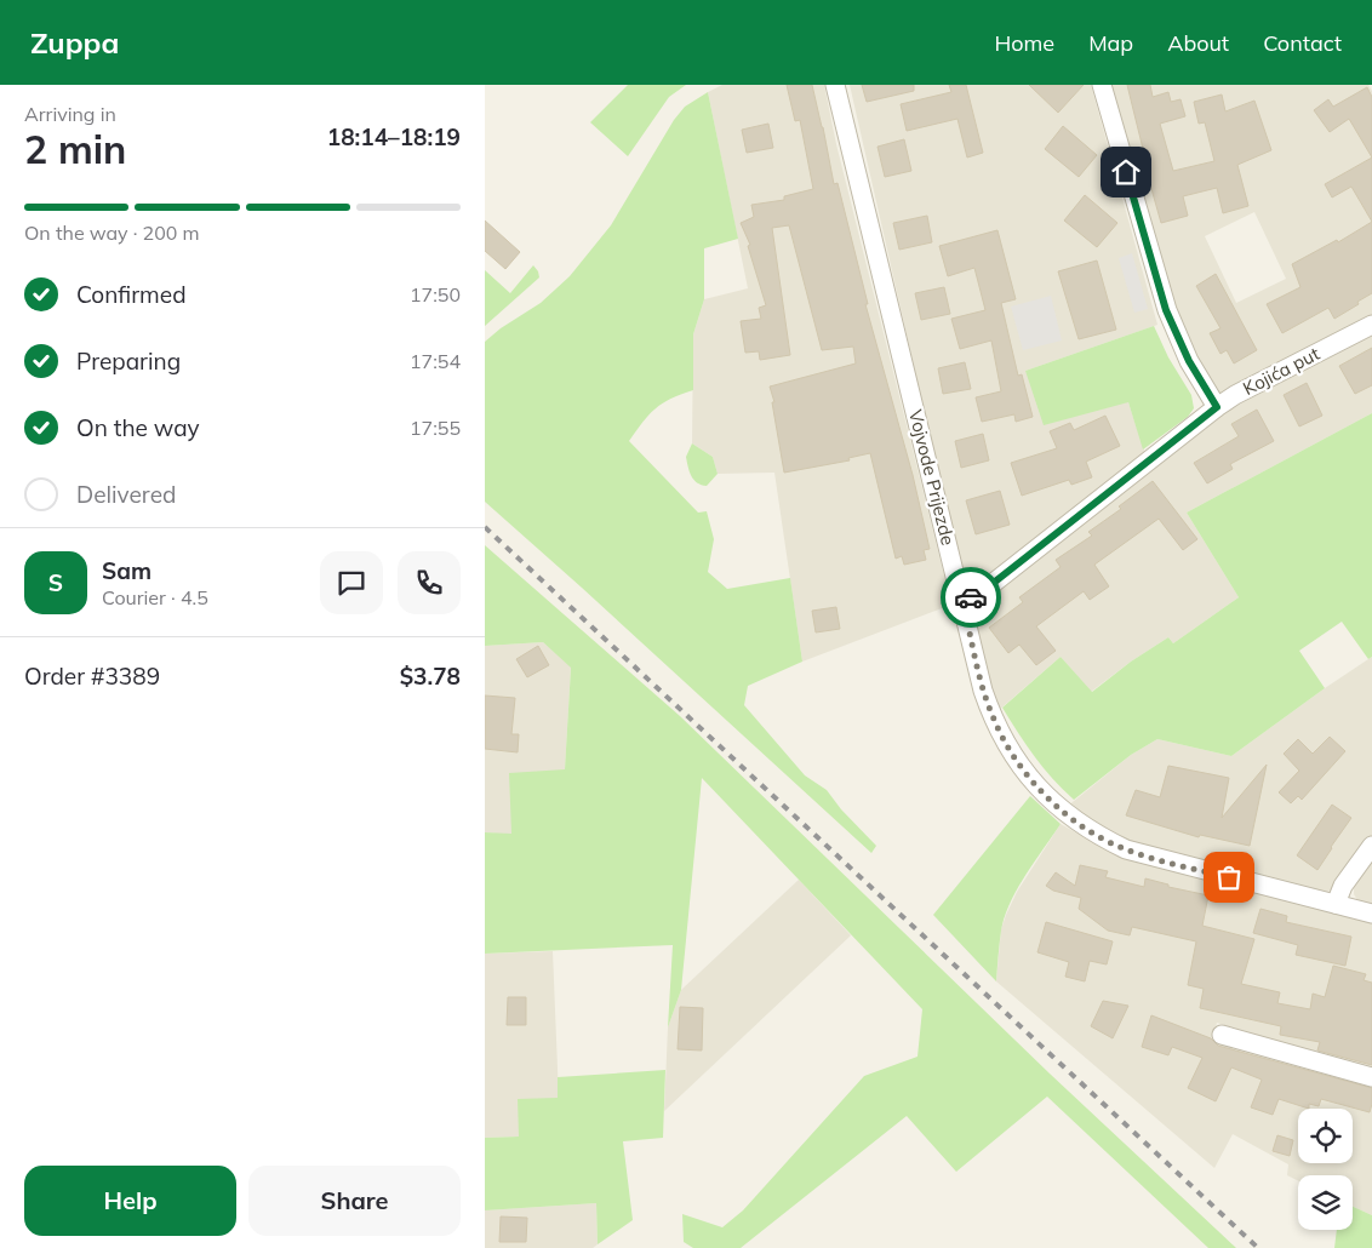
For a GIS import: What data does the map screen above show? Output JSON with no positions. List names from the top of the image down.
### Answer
{
  "streets": {
    "street": ["Kojića put", "Vojvode Prijezde"]
  },
  "crossings": [
    ["Kojića put", "Vojvode Prijezde"]
  ],
  "page": {
    "header": "Zuppa",
    "nav": [
      "Home",
      "Map",
      "About",
      "Contact"
    ],
    "heading": ["2 min", "Arriving in", "18:14–18:19"],
    "panel": [
      "Sam",
      "Courier · 4.5",
      "Order #3389",
      "$3.78"
    ],
    "bar": "On the way · 200 m",
    "list": [
      ["Confirmed", "17:50"],
      ["Preparing", "17:54"],
      ["On the way", "17:55"],
      "Delivered"
    ],
    "round": "S",
    "buttons": ["Help", "Share"]
  }
}
